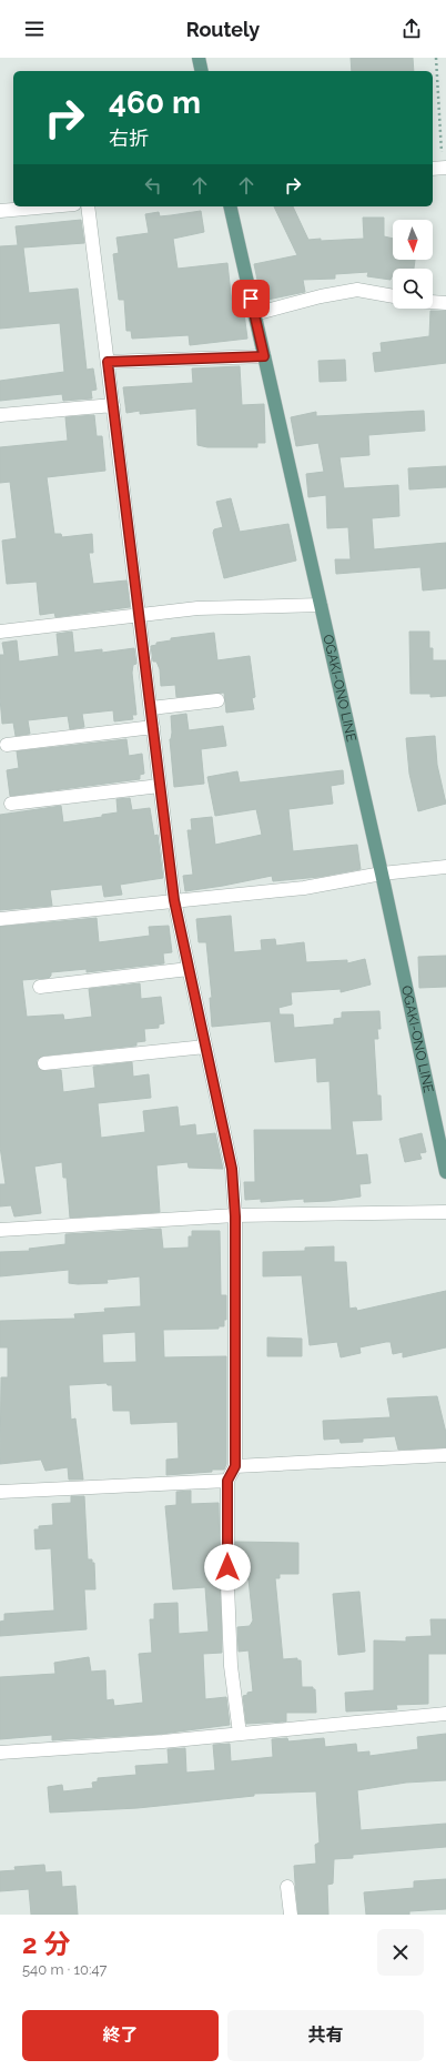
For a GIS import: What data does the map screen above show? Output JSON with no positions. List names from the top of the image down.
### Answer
{
  "streets": {
    "main road": ["OGAKI-ONO LINE"]
  },
  "north": "bottom",
  "page": {
    "header": "Routely",
    "turn": ["460 m", "右折"],
    "heading": ["2 分", "540 m · 10:47"],
    "buttons": ["終了", "共有"]
  }
}
